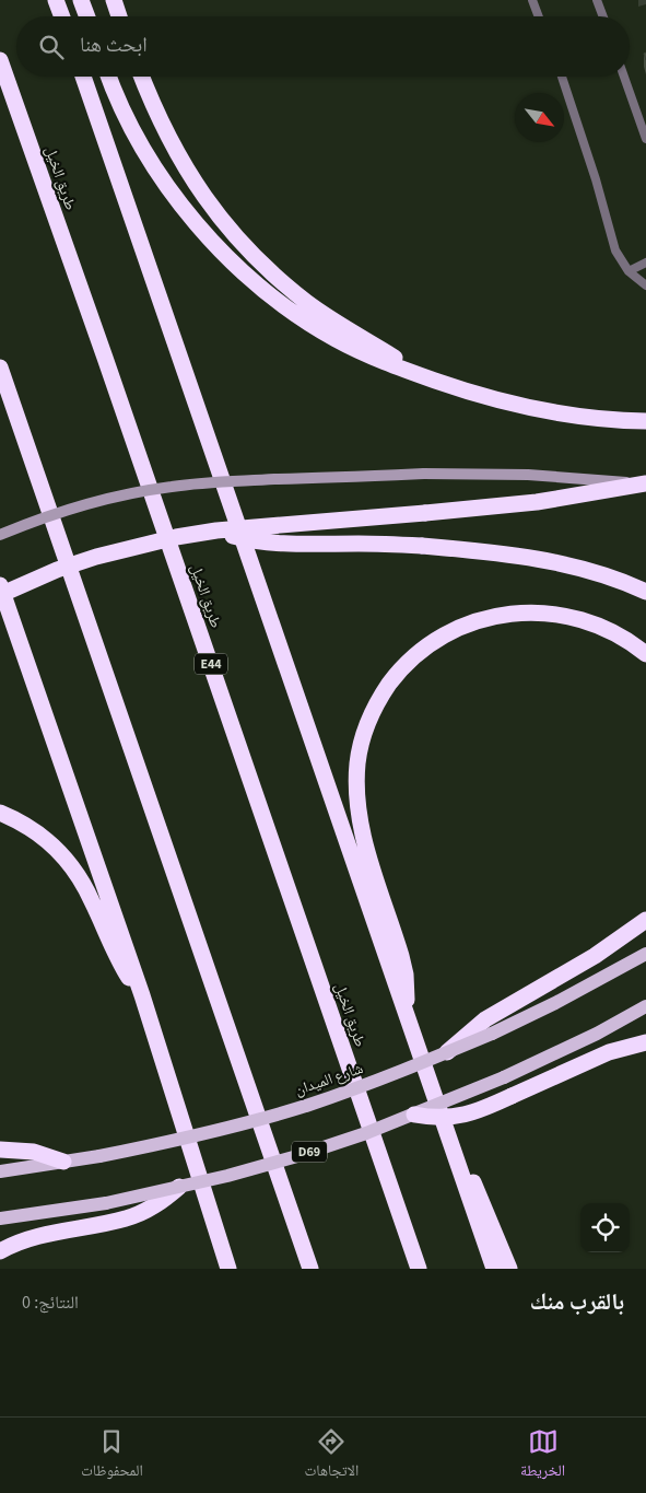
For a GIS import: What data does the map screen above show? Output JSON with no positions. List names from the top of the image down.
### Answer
{
  "streets": {
    "highway": ["طريق الخيل", "E44"],
    "main road": ["شارع الميدان", "D69"]
  },
  "north": "bottom right",
  "page": {
    "search": "ابحث هنا",
    "heading": ["بالقرب منك", "النتائج: 0"],
    "nav": ["الخريطة", "الاتجاهات", "المحفوظات"]
  }
}
